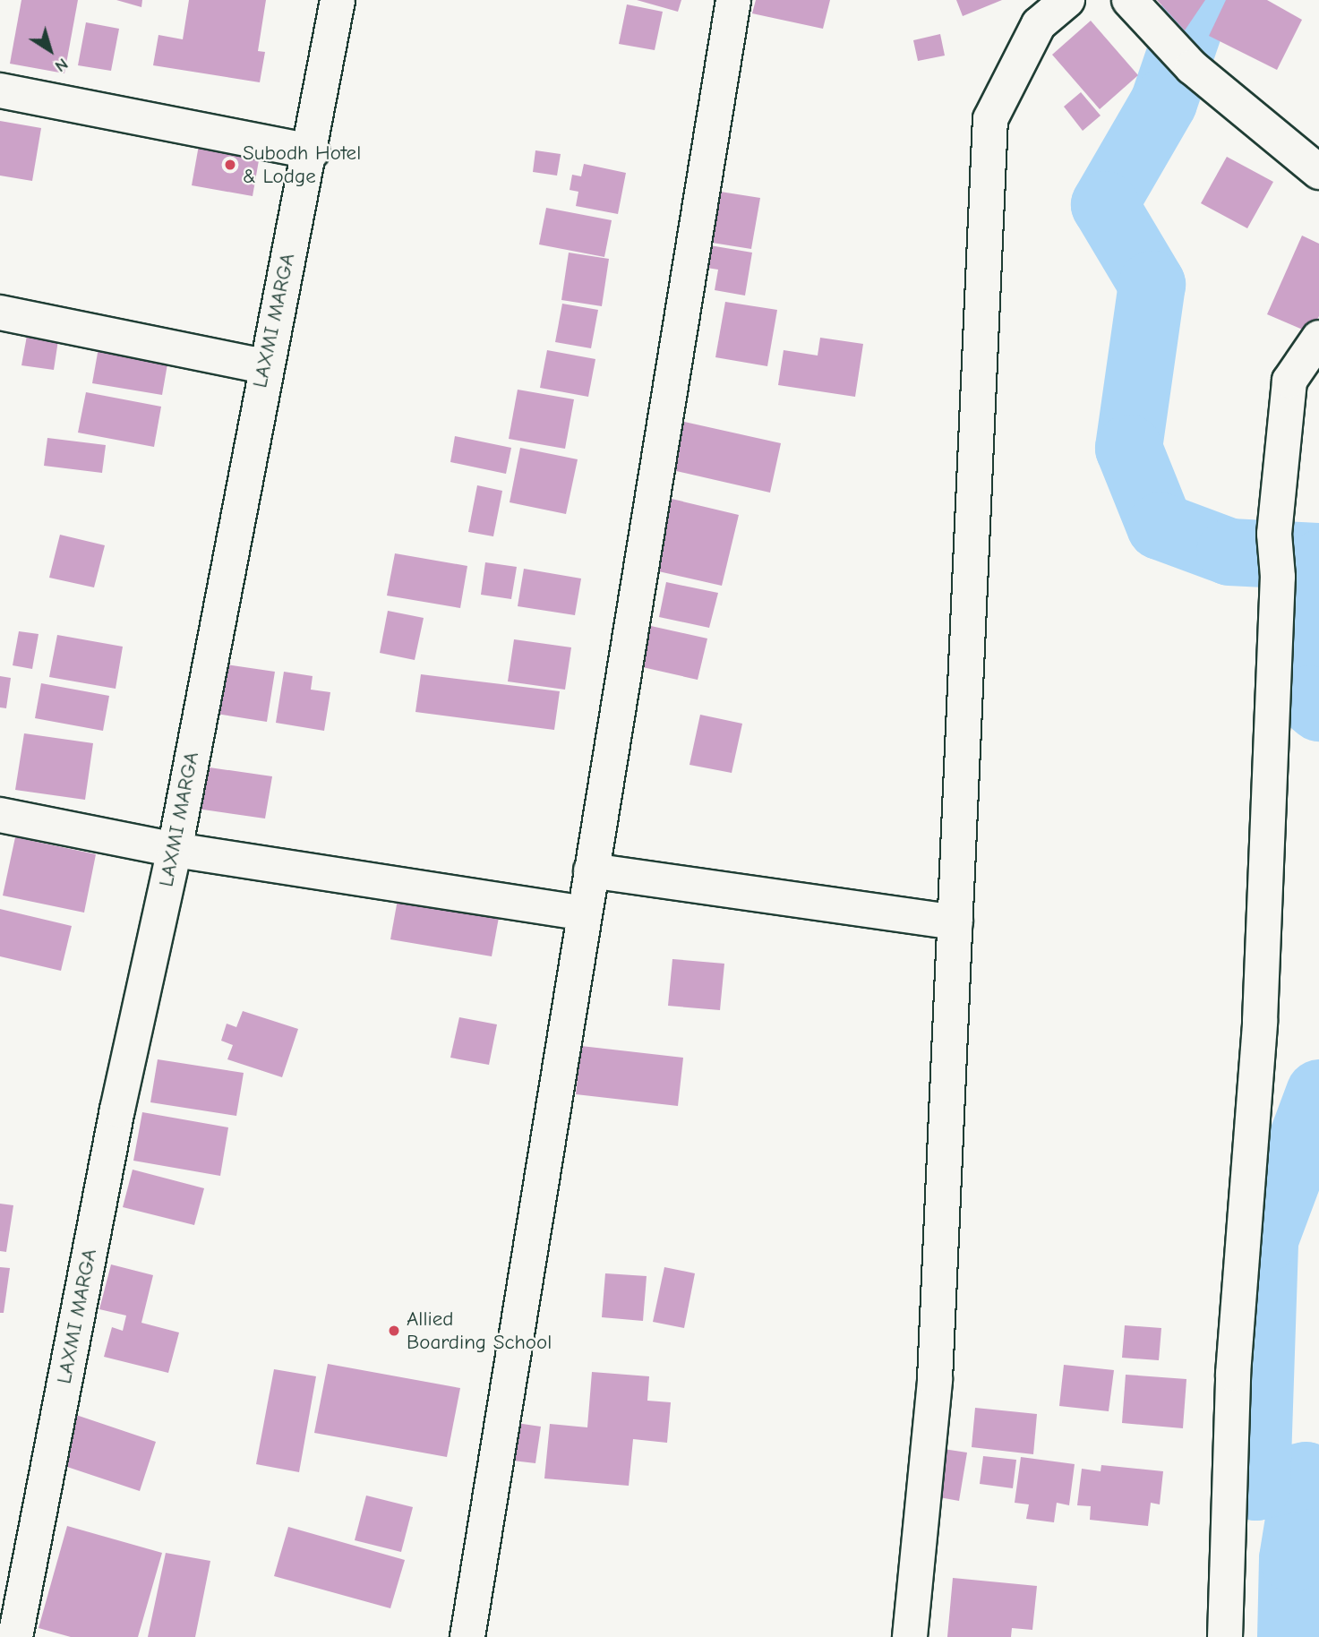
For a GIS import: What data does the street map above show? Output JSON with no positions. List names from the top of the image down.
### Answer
{
  "streets": {
    "street": ["LAXMI MARGA"]
  },
  "places": ["Subodh Hotel & Lodge", "Allied Boarding School"],
  "north": "bottom right"
}
